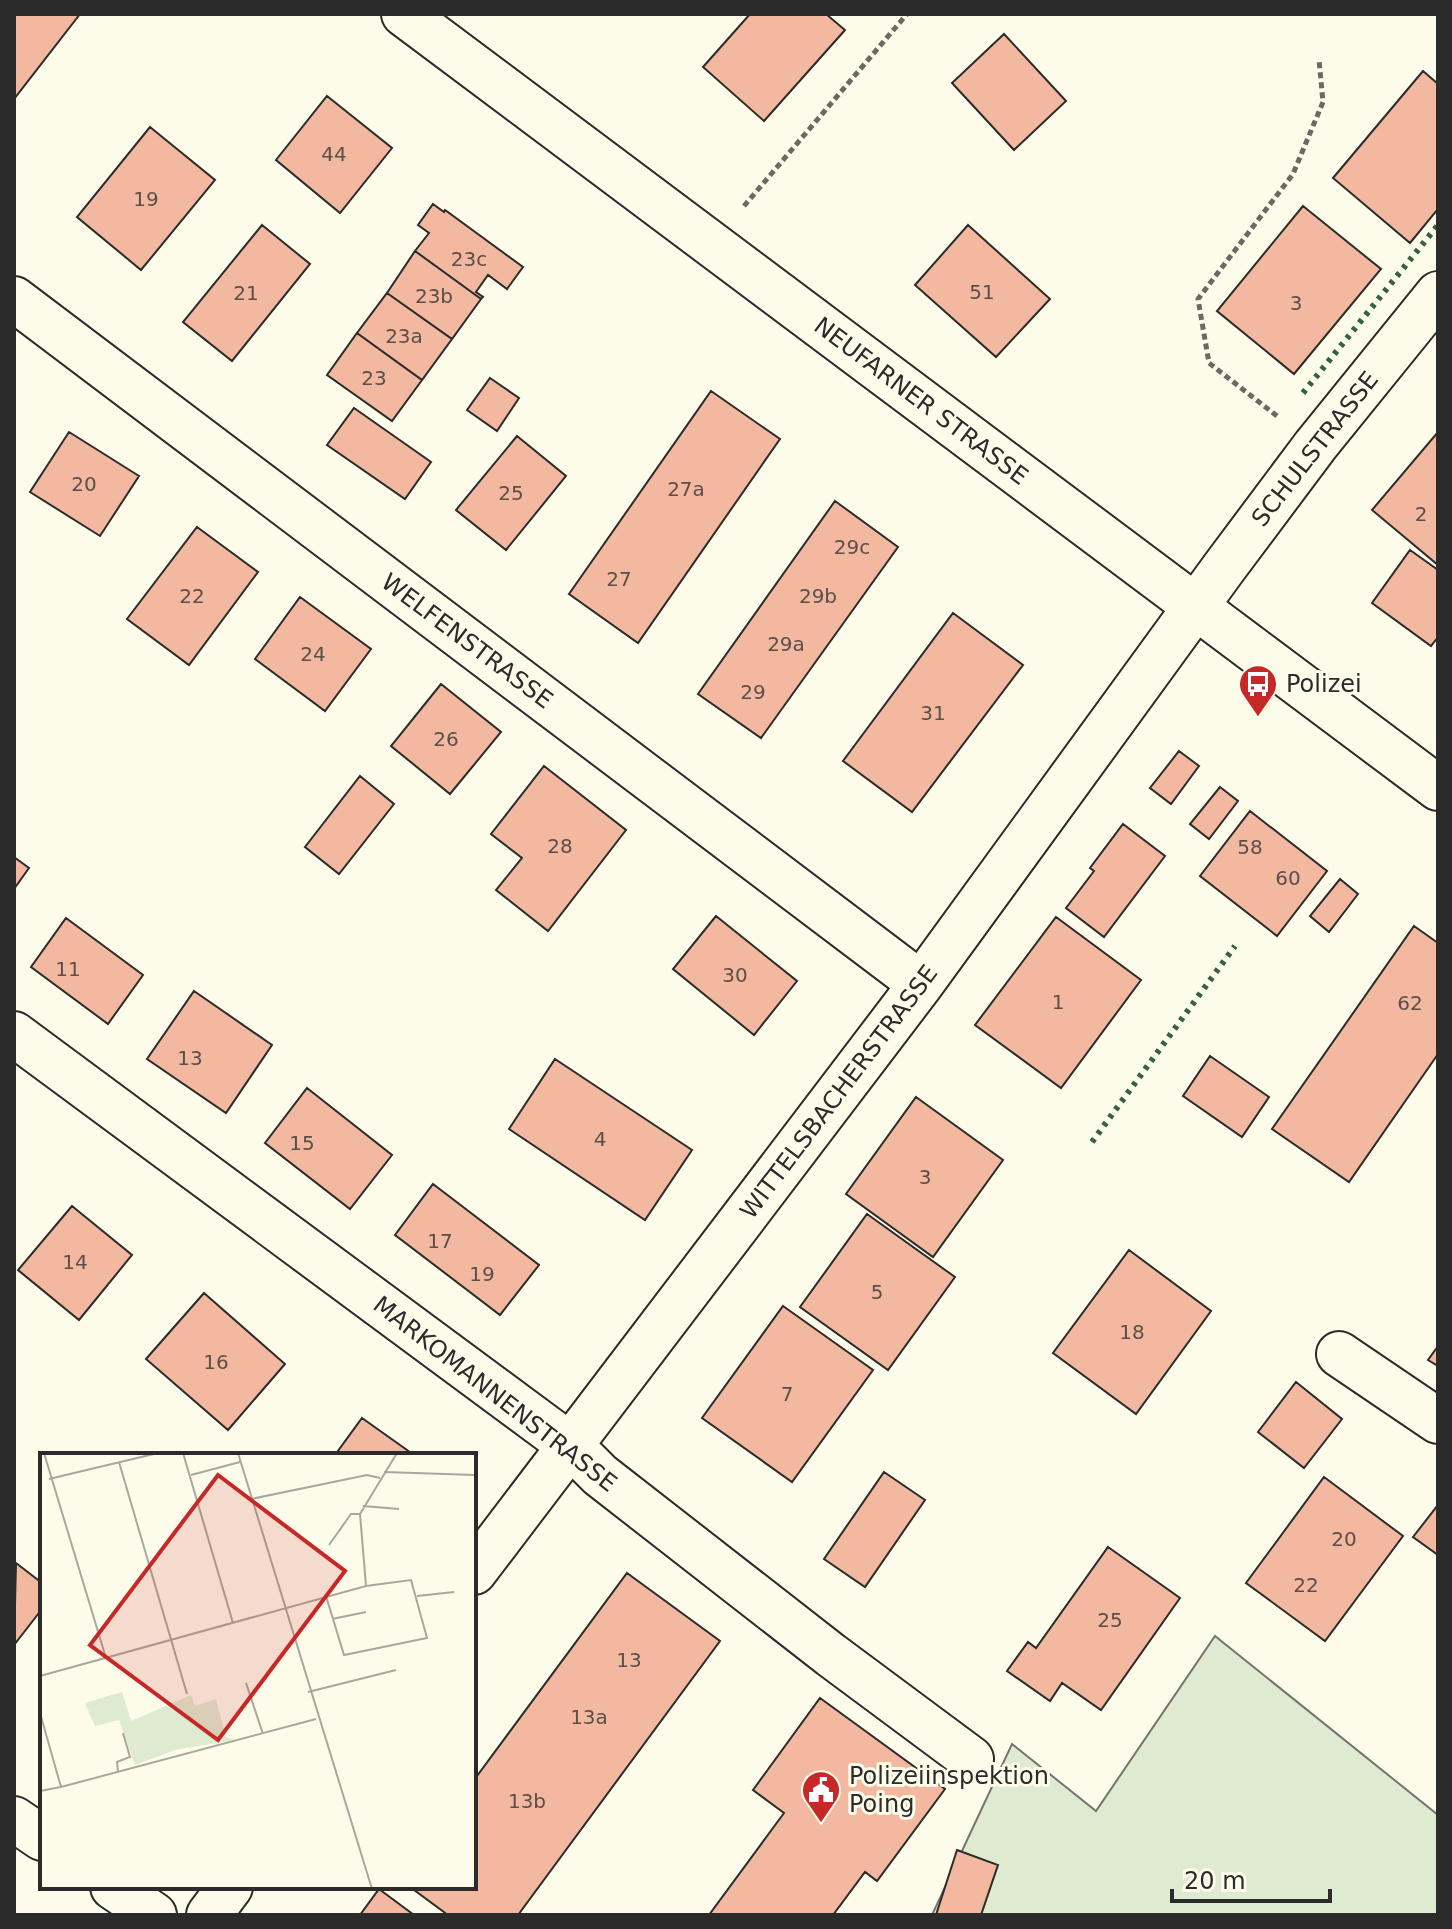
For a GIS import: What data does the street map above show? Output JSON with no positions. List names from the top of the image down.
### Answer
{
  "streets": {
    "street": [
      "NEUFARNER STRASSE",
      "SCHULSTRASSE",
      "WELFENSTRASSE",
      "WITTELSBACHERSTRASSE",
      "MARKOMANNENSTRASSE"
    ]
  },
  "crossings": [
    ["NEUFARNER STRASSE", "SCHULSTRASSE"],
    ["NEUFARNER STRASSE", "WITTELSBACHERSTRASSE"],
    ["SCHULSTRASSE", "WITTELSBACHERSTRASSE"],
    ["WELFENSTRASSE", "WITTELSBACHERSTRASSE"],
    ["WITTELSBACHERSTRASSE", "MARKOMANNENSTRASSE"]
  ],
  "places": {
    "bus stop": ["Polizei"],
    "public building": ["Polizeiinspektion Poing"]
  },
  "house_numbers": [
    "44",
    "19",
    "23c",
    "51",
    "21",
    "23b",
    "3",
    "23a",
    "23",
    "20",
    "27a",
    "25",
    "2",
    "29c",
    "27",
    "22",
    "29b",
    "29a",
    "24",
    "29",
    "31",
    "26",
    "28",
    "58",
    "60",
    "11",
    "30",
    "1",
    "62",
    "13",
    "4",
    "15",
    "3",
    "17",
    "14",
    "19",
    "5",
    "18",
    "16",
    "7",
    "20",
    "22",
    "25",
    "13",
    "13a",
    "13b"
  ],
  "scale_bar": "20 m"
}
